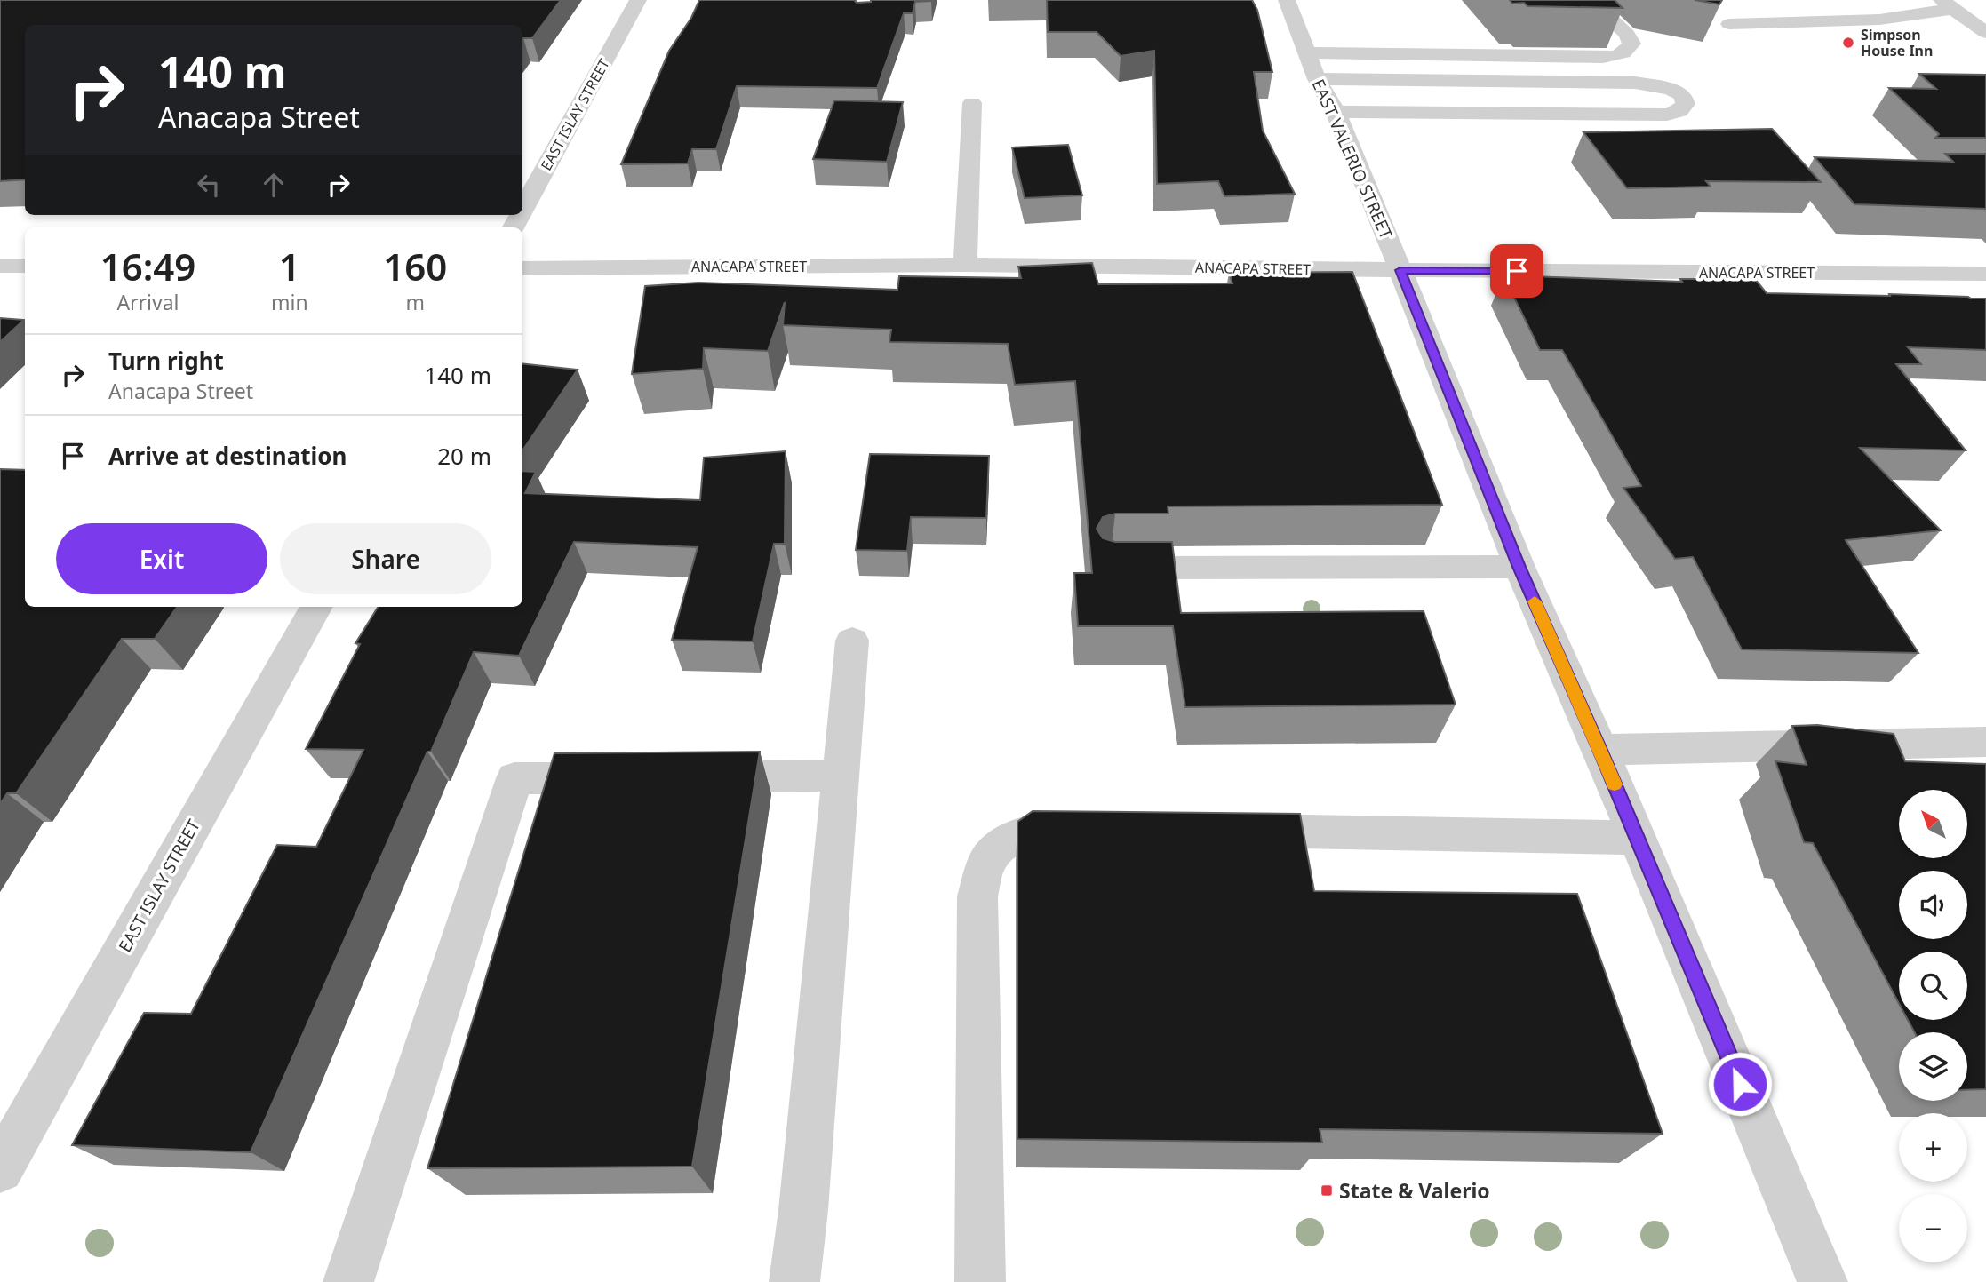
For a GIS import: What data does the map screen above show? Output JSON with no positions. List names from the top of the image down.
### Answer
{
  "streets": {
    "street": ["EAST ISLAY STREET", "EAST VALERIO STREET", "ANACAPA STREET"]
  },
  "crossings": [
    ["EAST VALERIO STREET", "ANACAPA STREET"]
  ],
  "places": {
    "other": ["Simpson House Inn"],
    "transit": ["State & Valerio"]
  },
  "north": "top left",
  "page": {
    "turn": ["140 m", "Anacapa Street"],
    "eta": [
      "16:49",
      "Arrival",
      "1",
      "min",
      "160",
      "m"
    ],
    "list": [
      {
        "name": "Turn right",
        "note": "Anacapa Street",
        "value": "140 m"
      },
      {
        "name": "Arrive at destination",
        "value": "20 m"
      }
    ],
    "buttons": ["Exit", "Share"],
    "map_buttons": ["+", "−"]
  }
}
